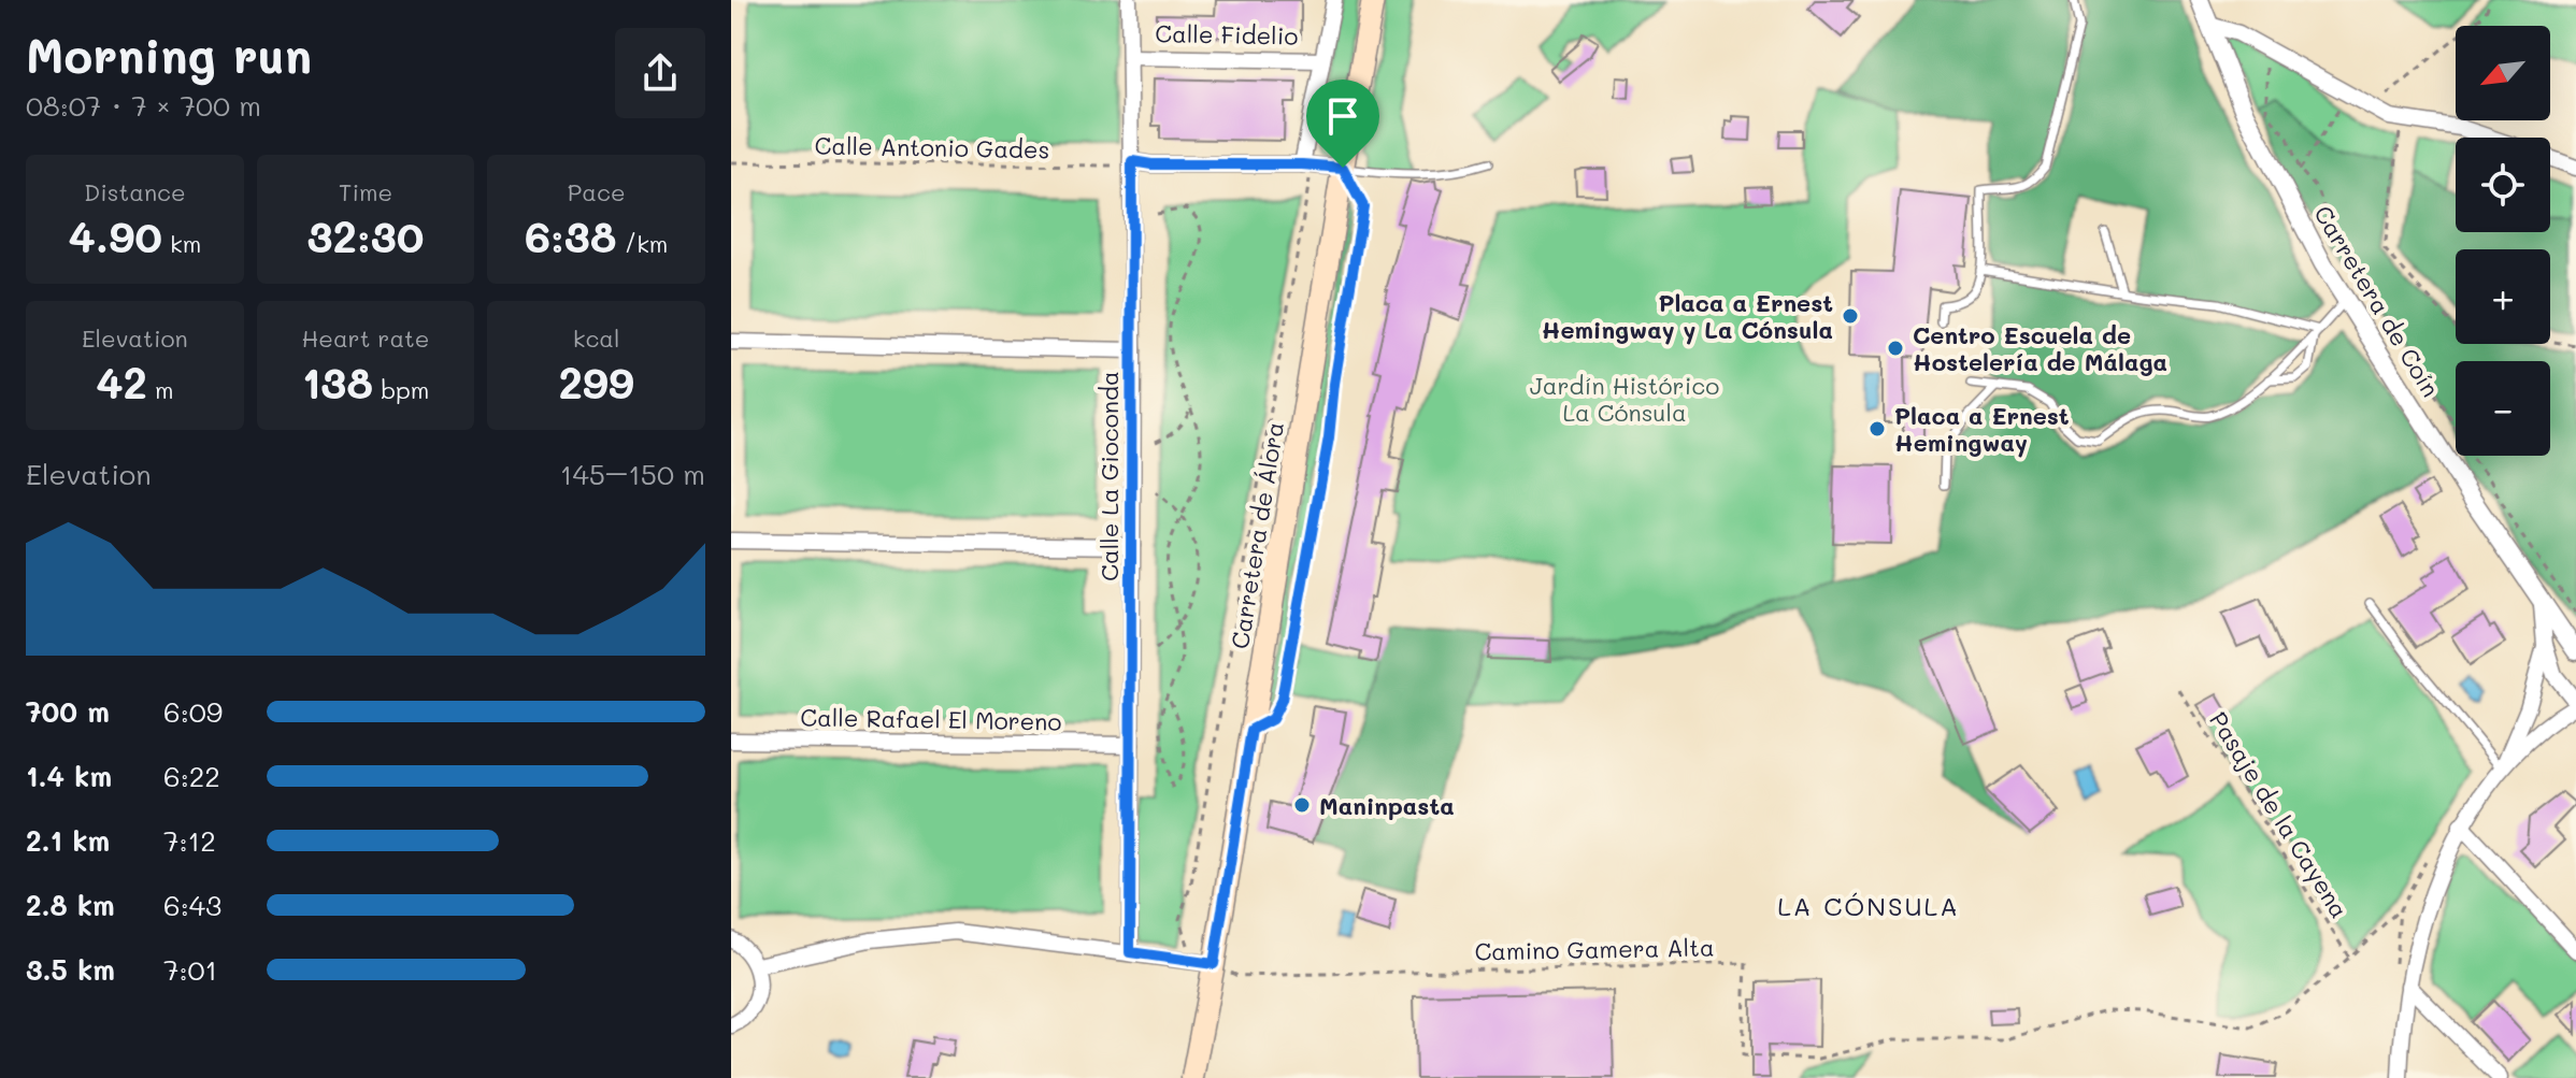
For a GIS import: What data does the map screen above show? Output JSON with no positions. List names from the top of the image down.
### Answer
{
  "streets": {
    "main road": ["Carretera de Álora"],
    "street": [
      "Calle Fidelio",
      "Carretera de Coín",
      "Calle La Gioconda",
      "Calle Rafael El Moreno"
    ],
    "path": ["Calle Antonio Gades", "Pasaje de la Cayena", "Camino Gamera Alta"]
  },
  "crossings": [
    ["Calle Fidelio", "Calle La Gioconda"],
    ["Calle Antonio Gades", "Calle La Gioconda"],
    ["Calle La Gioconda", "Calle Rafael El Moreno"],
    ["Carretera de Álora", "Camino Gamera Alta"],
    ["Pasaje de la Cayena", "Camino Gamera Alta"]
  ],
  "districts": ["LA CÓNSULA"],
  "parks": ["Jardín Histórico La Cónsula"],
  "places": [
    "Placa a Ernest Hemingway y La Cónsula",
    "Centro Escuela de Hostelería de Málaga",
    "Placa a Ernest Hemingway",
    "Maninpasta"
  ],
  "north": "bottom left",
  "page": {
    "heading": ["Morning run", "08:07 · 7 × 700 m"],
    "map_buttons": ["+", "−"],
    "stats": [
      ["Distance", "4.90 km"],
      ["Time", "32:30"],
      ["Pace", "6:38 /km"],
      ["Elevation", "42 m"],
      ["Heart rate", "138 bpm"],
      ["kcal", "299"]
    ],
    "chart": ["Elevation", "145–150 m"],
    "list": [
      {
        "name": "700 m",
        "note": "6:09"
      },
      {
        "name": "1.4 km",
        "note": "6:22"
      },
      {
        "name": "2.1 km",
        "note": "7:12"
      },
      {
        "name": "2.8 km",
        "note": "6:43"
      },
      {
        "name": "3.5 km",
        "note": "7:01"
      }
    ]
  }
}
